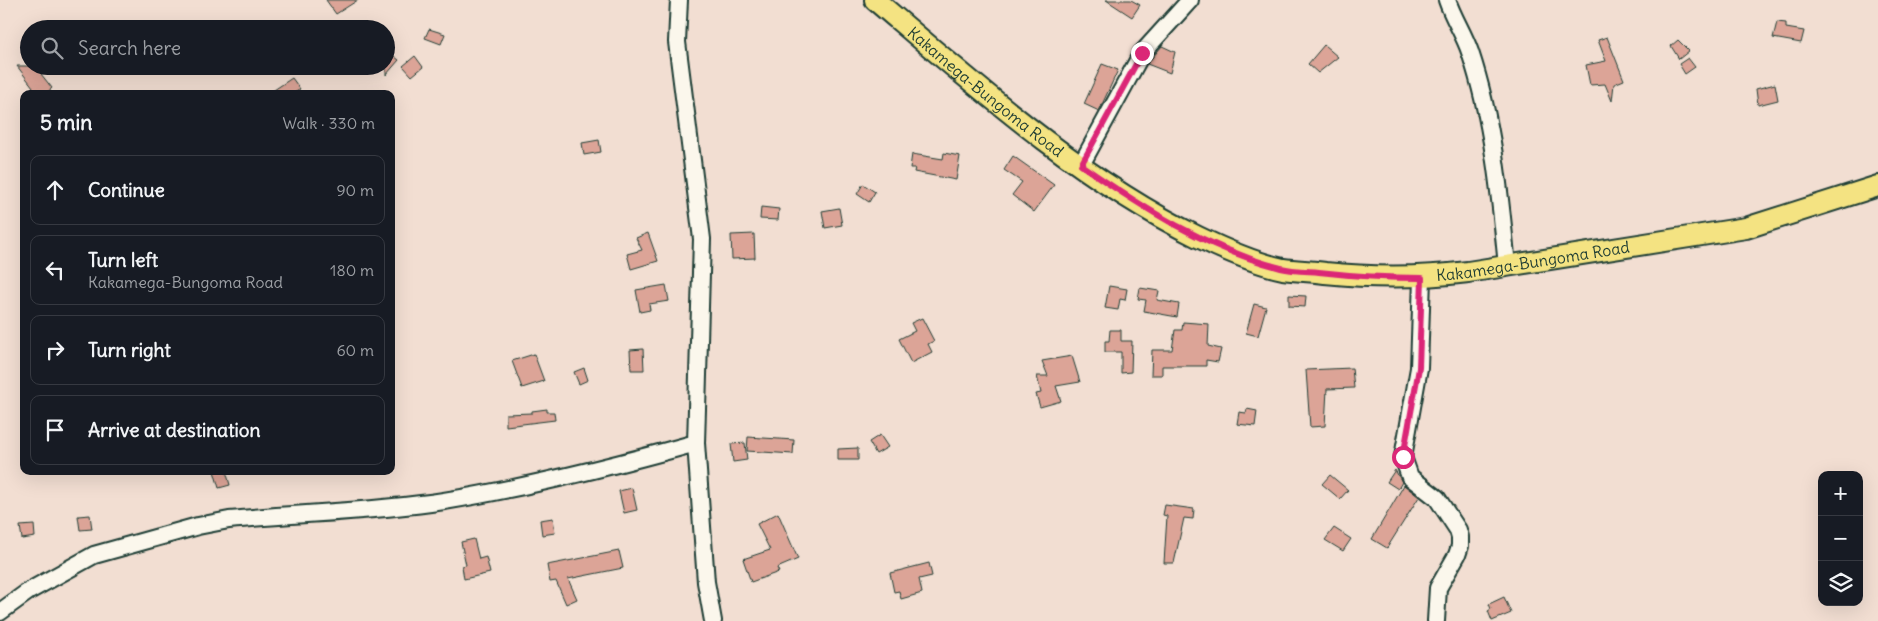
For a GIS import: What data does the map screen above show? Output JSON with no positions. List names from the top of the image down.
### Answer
{
  "streets": {
    "main road": ["Kakamega-Bungoma Road"]
  },
  "page": {
    "search": "Search here",
    "heading": ["5 min", "Walk · 330 m"],
    "list": [
      ["Continue", "90 m"],
      ["Turn left", "Kakamega-Bungoma Road", "180 m"],
      ["Turn right", "60 m"],
      "Arrive at destination"
    ],
    "map_buttons": ["+", "−"]
  }
}
